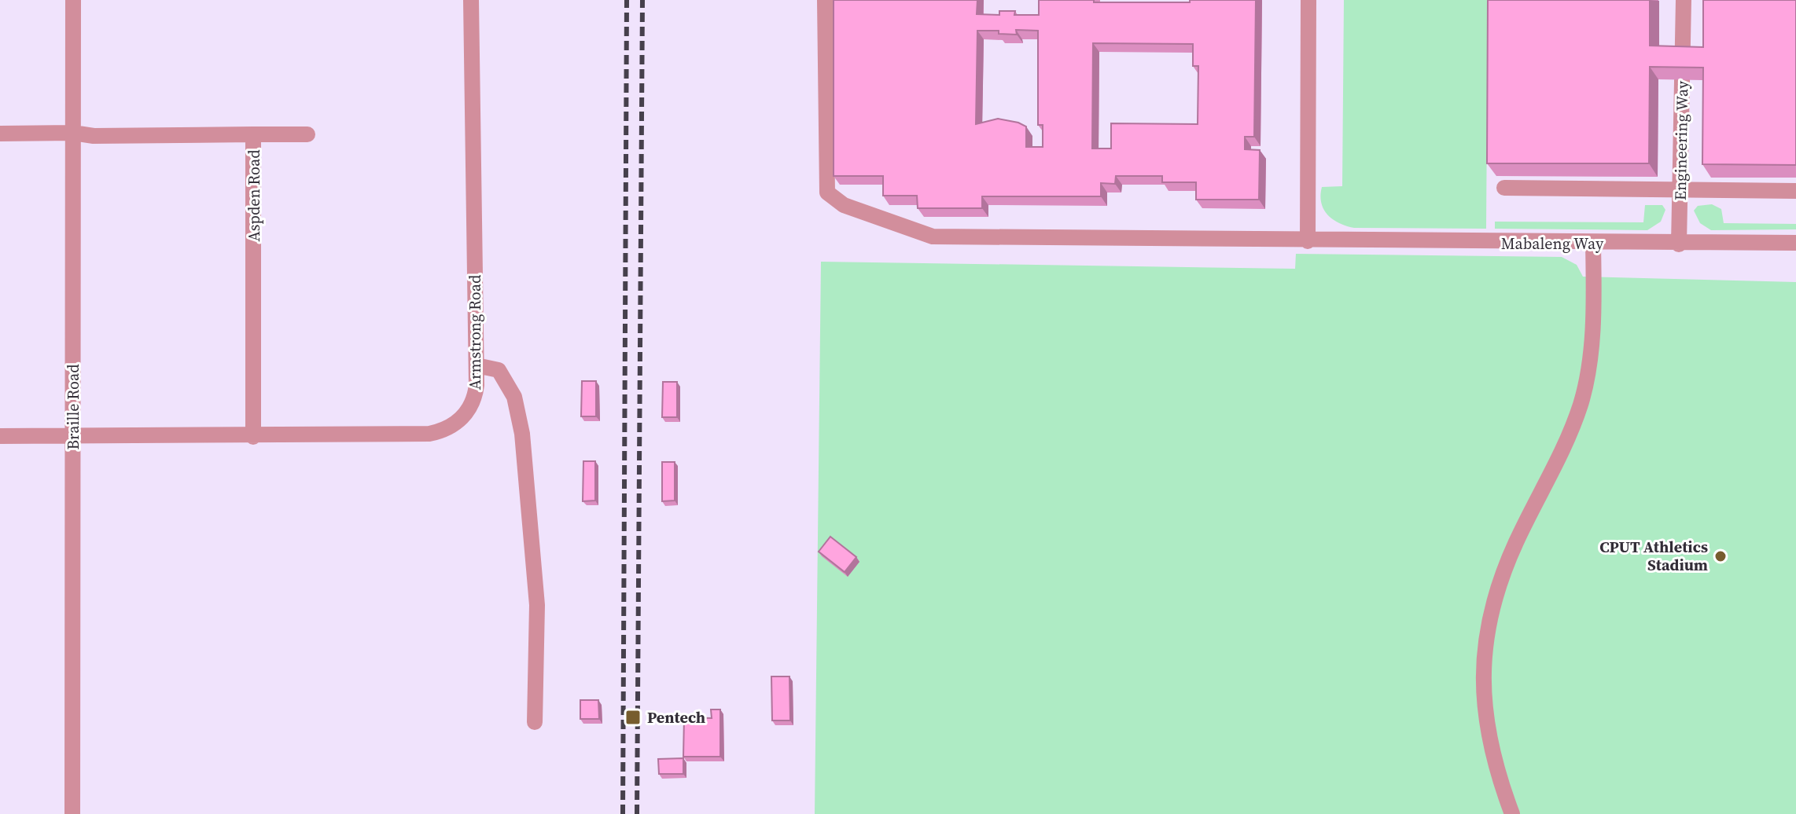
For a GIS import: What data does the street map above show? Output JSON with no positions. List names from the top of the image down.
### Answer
{
  "streets": {
    "street": [
      "Engineering Way",
      "Aspden Road",
      "Mabaleng Way",
      "Armstrong Road",
      "Braille Road"
    ]
  },
  "crossings": [
    ["Engineering Way", "Mabaleng Way"],
    ["Aspden Road", "Armstrong Road"],
    ["Aspden Road", "Braille Road"],
    ["Armstrong Road", "Braille Road"]
  ],
  "places": {
    "other": ["CPUT Athletics Stadium"],
    "transit": ["Pentech"]
  }
}
